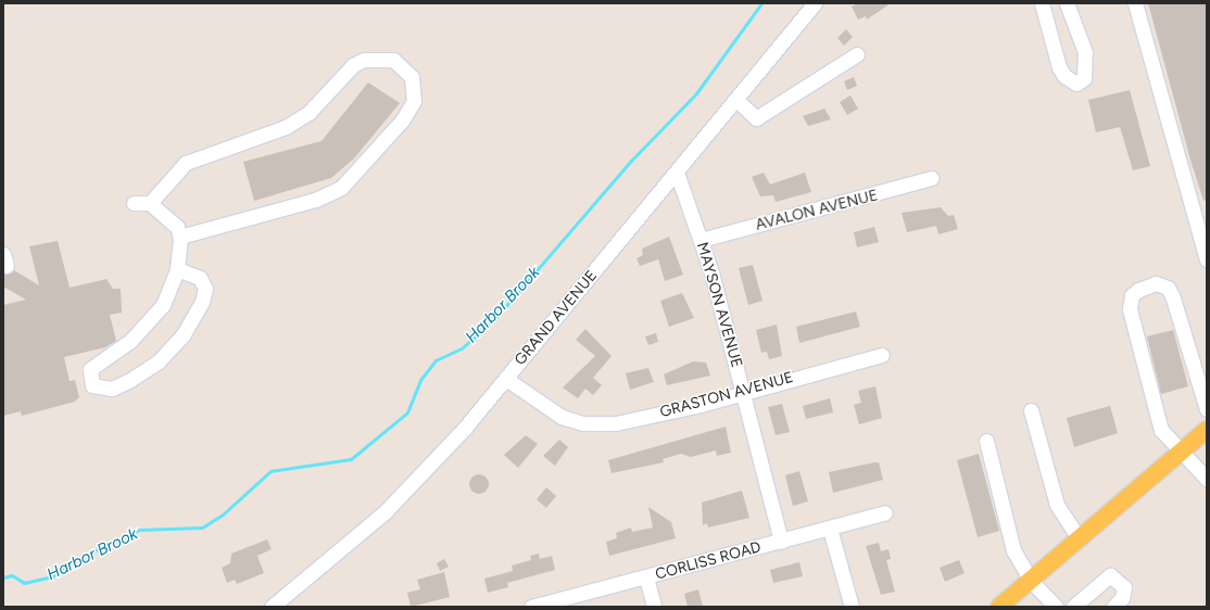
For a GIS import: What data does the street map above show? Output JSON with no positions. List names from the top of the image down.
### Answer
{
  "streets": {
    "street": [
      "AVALON AVENUE",
      "MAYSON AVENUE",
      "GRAND AVENUE",
      "GRASTON AVENUE",
      "CORLISS ROAD"
    ]
  },
  "crossings": [
    ["AVALON AVENUE", "MAYSON AVENUE"],
    ["MAYSON AVENUE", "GRAND AVENUE"],
    ["MAYSON AVENUE", "GRASTON AVENUE"],
    ["MAYSON AVENUE", "CORLISS ROAD"],
    ["GRAND AVENUE", "GRASTON AVENUE"]
  ],
  "water": ["Harbor Brook"]
}
